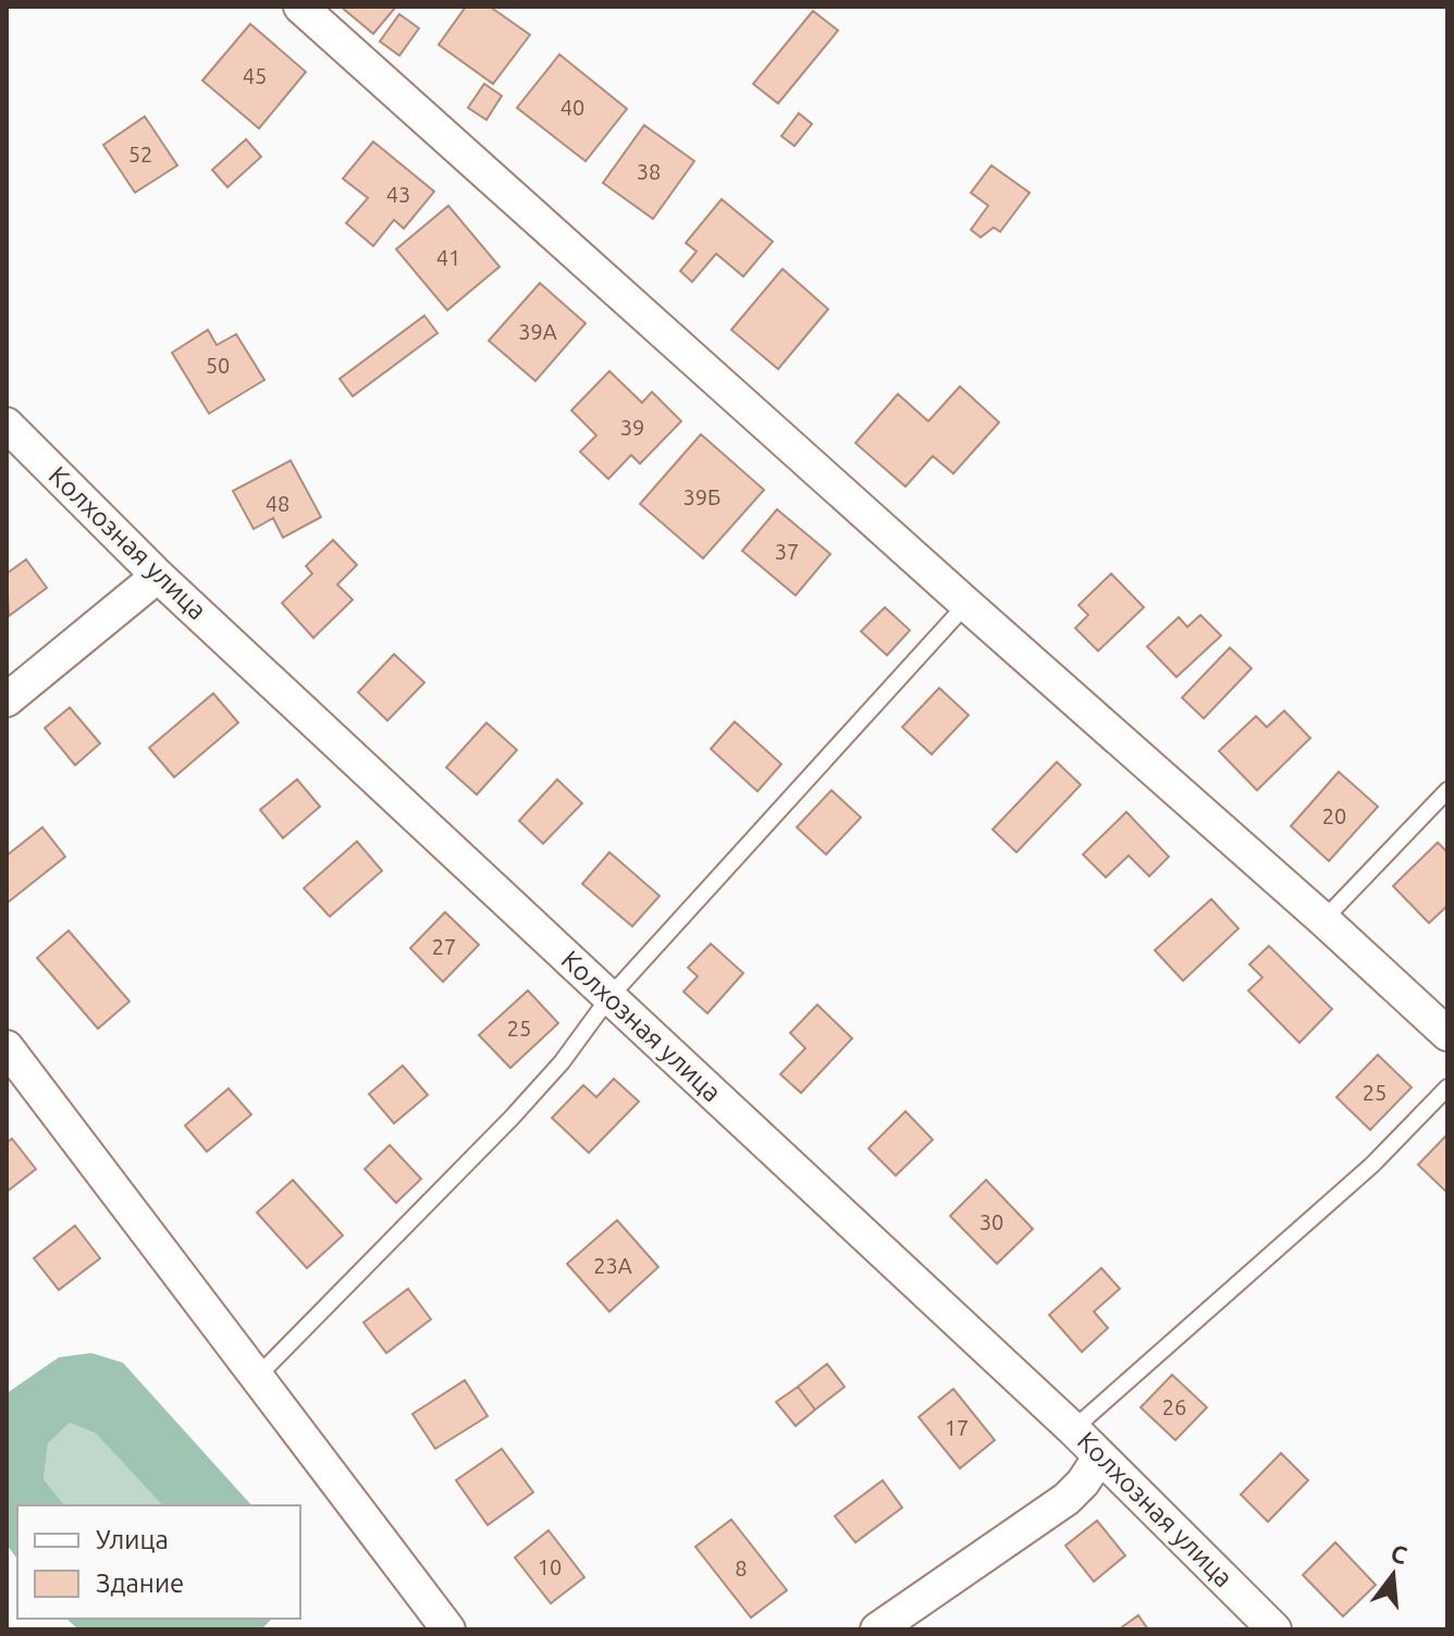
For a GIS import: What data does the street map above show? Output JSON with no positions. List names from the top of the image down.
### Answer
{
  "streets": {
    "street": ["Колхозная улица"]
  },
  "house_numbers": [
    "45",
    "40",
    "52",
    "38",
    "43",
    "41",
    "39А",
    "50",
    "39",
    "39Б",
    "48",
    "37",
    "20",
    "27",
    "25",
    "25",
    "30",
    "23А",
    "26",
    "17",
    "10",
    "8"
  ],
  "legend": ["Улица", "Здание"],
  "north": "top"
}
